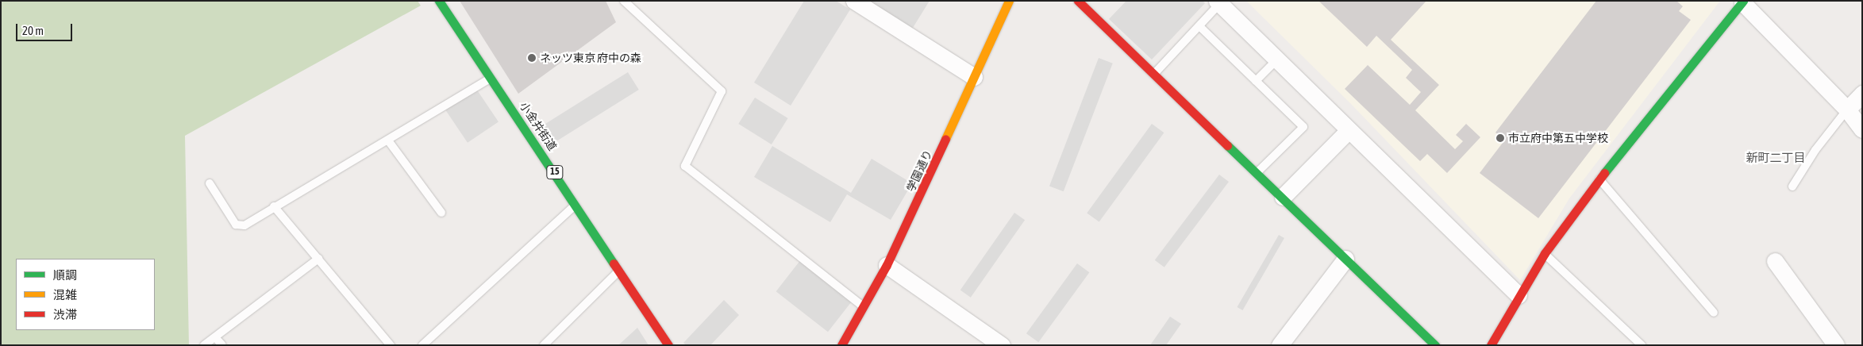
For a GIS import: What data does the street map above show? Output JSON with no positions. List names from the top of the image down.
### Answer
{
  "streets": {
    "street": ["小金井街道", "学園通り", "15"]
  },
  "districts": ["新町二丁目"],
  "places": ["ネッツ東京 府中の森", "市立府中第五中学校"],
  "legend": ["順調", "混雑", "渋滞"],
  "scale_bar": "20 m"
}
